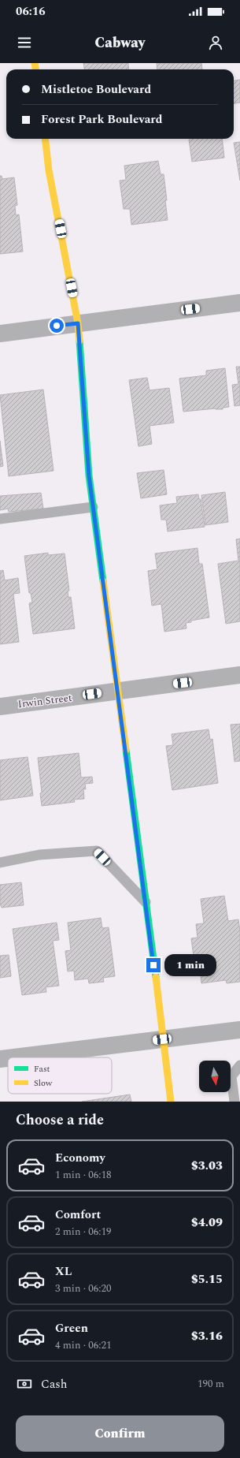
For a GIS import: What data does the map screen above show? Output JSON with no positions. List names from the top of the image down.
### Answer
{
  "streets": {
    "street": ["Irwin Street"]
  },
  "legend": ["Fast", "Slow"],
  "north": "bottom",
  "page": {
    "status": "06:16",
    "header": "Cabway",
    "banner": ["Mistletoe Boulevard", "Forest Park Boulevard"],
    "bubble": "1 min",
    "heading": "Choose a ride",
    "list": [
      {
        "name": "Economy",
        "note": "1 min · 06:18",
        "value": "$3.03"
      },
      {
        "name": "Comfort",
        "note": "2 min · 06:19",
        "value": "$4.09"
      },
      {
        "name": "XL",
        "note": "3 min · 06:20",
        "value": "$5.15"
      },
      {
        "name": "Green",
        "note": "4 min · 06:21",
        "value": "$3.16"
      }
    ],
    "pay": ["Cash", "190 m"],
    "buttons": "Confirm"
  }
}
